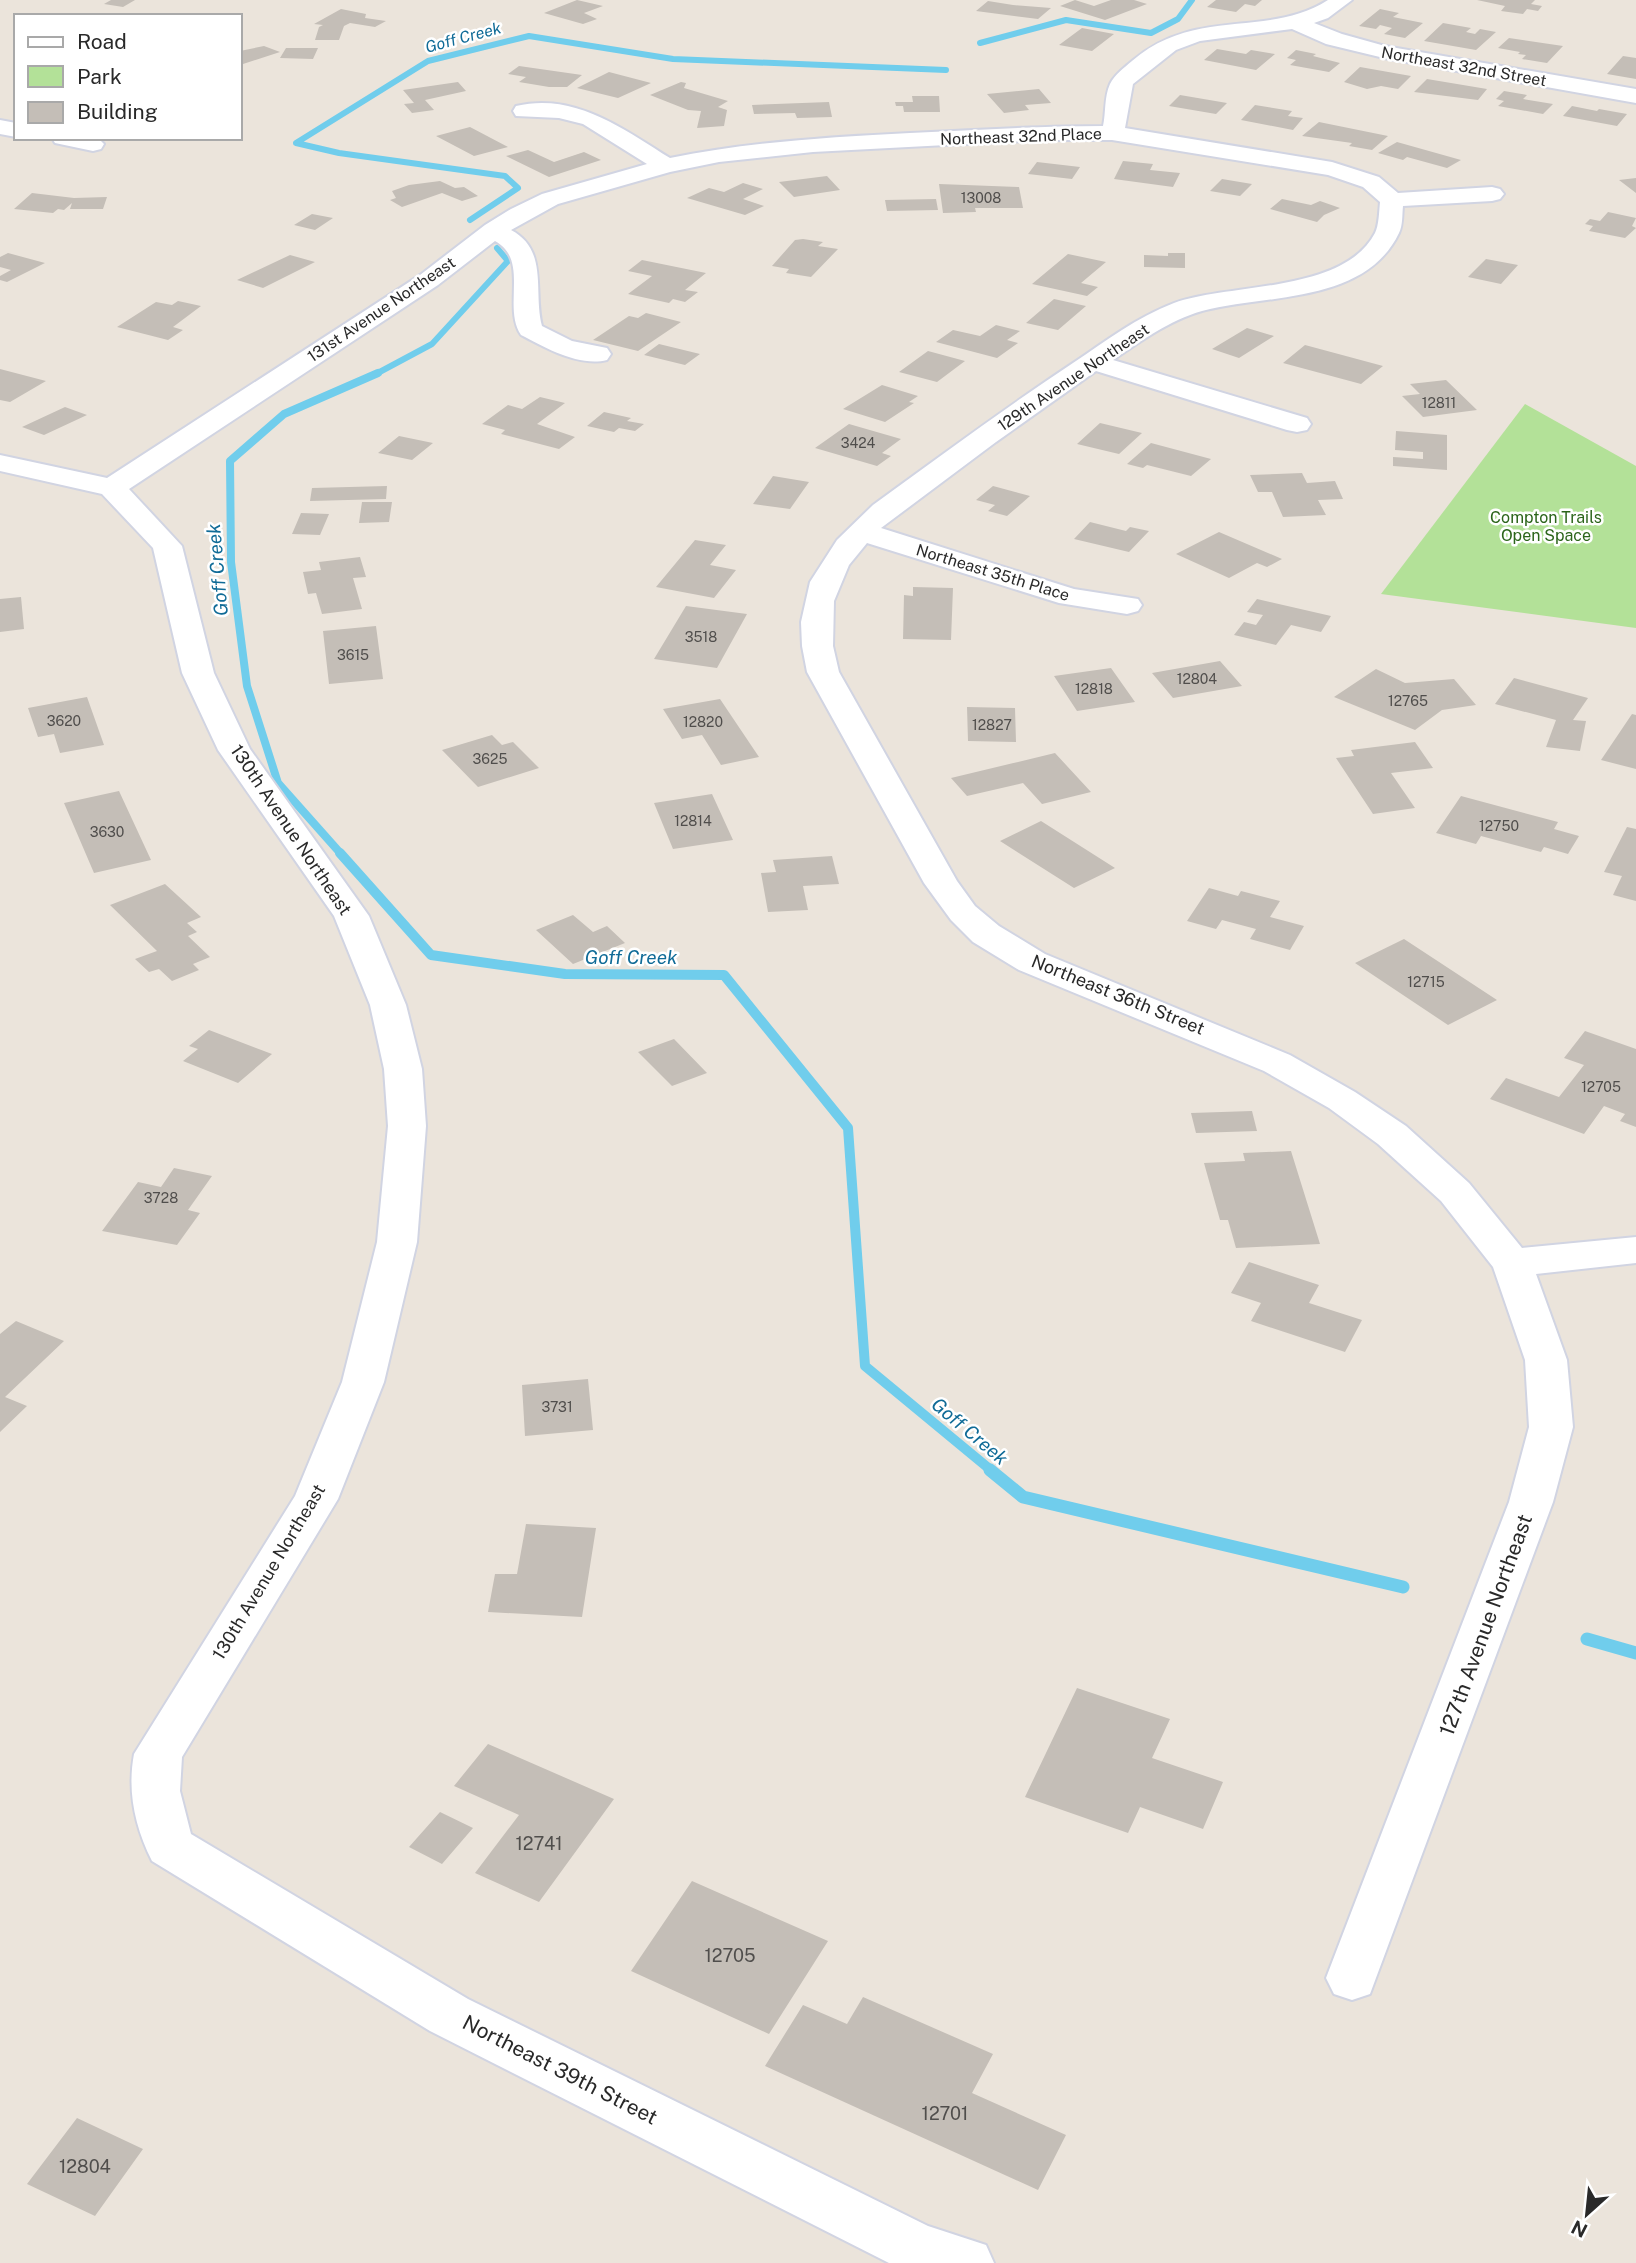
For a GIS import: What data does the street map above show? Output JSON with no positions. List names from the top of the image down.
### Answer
{
  "streets": {
    "street": [
      "Northeast 32nd Street",
      "Northeast 32nd Place",
      "131st Avenue Northeast",
      "129th Avenue Northeast",
      "Northeast 35th Place",
      "130th Avenue Northeast",
      "Northeast 36th Street",
      "127th Avenue Northeast",
      "Northeast 39th Street"
    ]
  },
  "crossings": [
    ["Northeast 32nd Place", "131st Avenue Northeast"],
    ["Northeast 32nd Place", "129th Avenue Northeast"],
    ["131st Avenue Northeast", "130th Avenue Northeast"],
    ["129th Avenue Northeast", "Northeast 35th Place"],
    ["129th Avenue Northeast", "Northeast 36th Street"],
    ["Northeast 35th Place", "Northeast 36th Street"],
    ["130th Avenue Northeast", "Northeast 39th Street"],
    ["Northeast 36th Street", "127th Avenue Northeast"]
  ],
  "water": ["Goff Creek"],
  "parks": ["Compton Trails Open Space"],
  "house_numbers": [
    "13008",
    "12811",
    "3424",
    "3518",
    "3615",
    "12804",
    "12818",
    "12765",
    "3620",
    "12820",
    "12827",
    "3625",
    "12814",
    "12750",
    "3630",
    "12715",
    "12705",
    "3728",
    "3731",
    "12741",
    "12705",
    "12701",
    "12804"
  ],
  "legend": ["Road", "Park", "Building"],
  "north": "bottom left"
}
